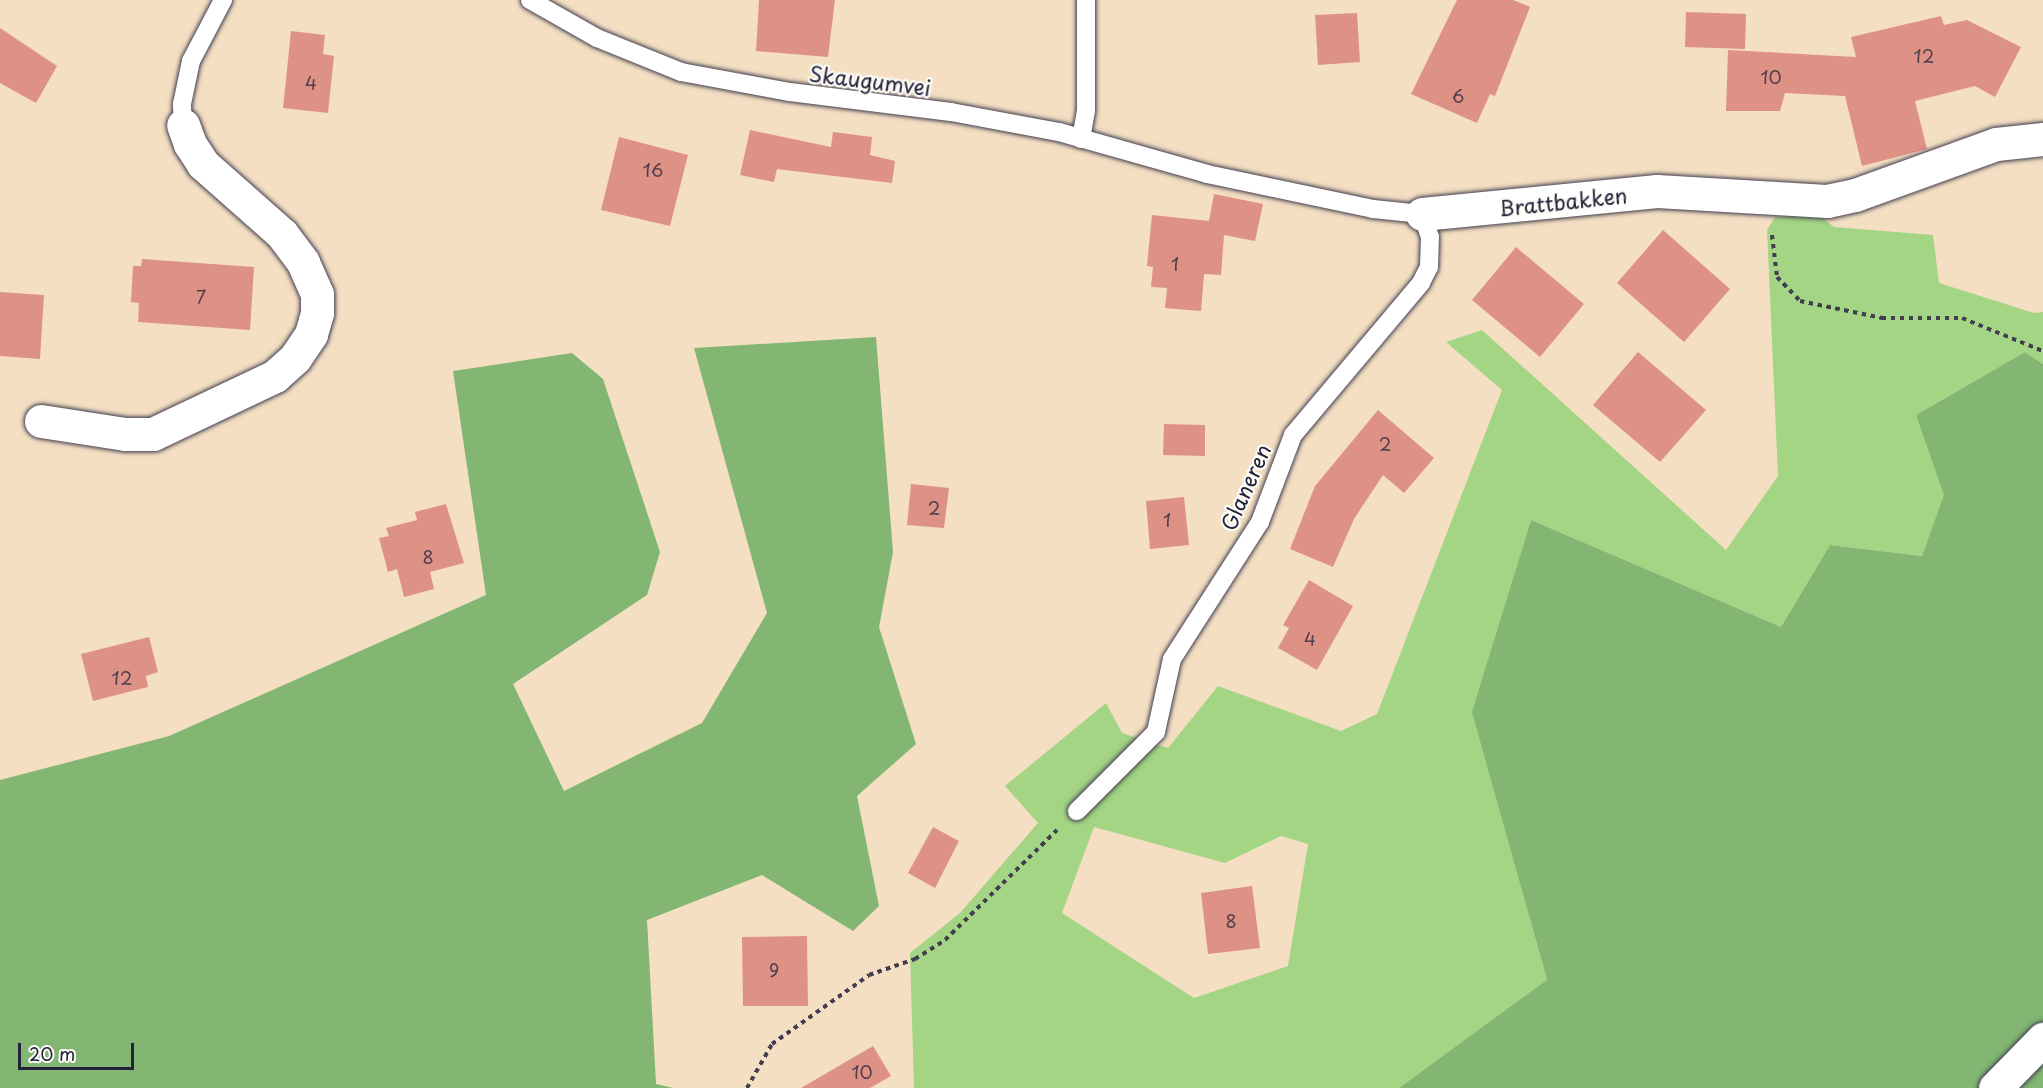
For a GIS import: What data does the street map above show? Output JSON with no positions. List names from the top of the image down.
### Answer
{
  "streets": {
    "street": ["Brattbakken"],
    "lane": ["Skaugumvei", "Glaneren"]
  },
  "crossings": [
    ["Skaugumvei", "Brattbakken"],
    ["Brattbakken", "Glaneren"]
  ],
  "house_numbers": [
    "12",
    "10",
    "4",
    "6",
    "16",
    "1",
    "7",
    "2",
    "2",
    "1",
    "8",
    "4",
    "12",
    "8",
    "9",
    "10"
  ],
  "scale_bar": "20 m"
}
